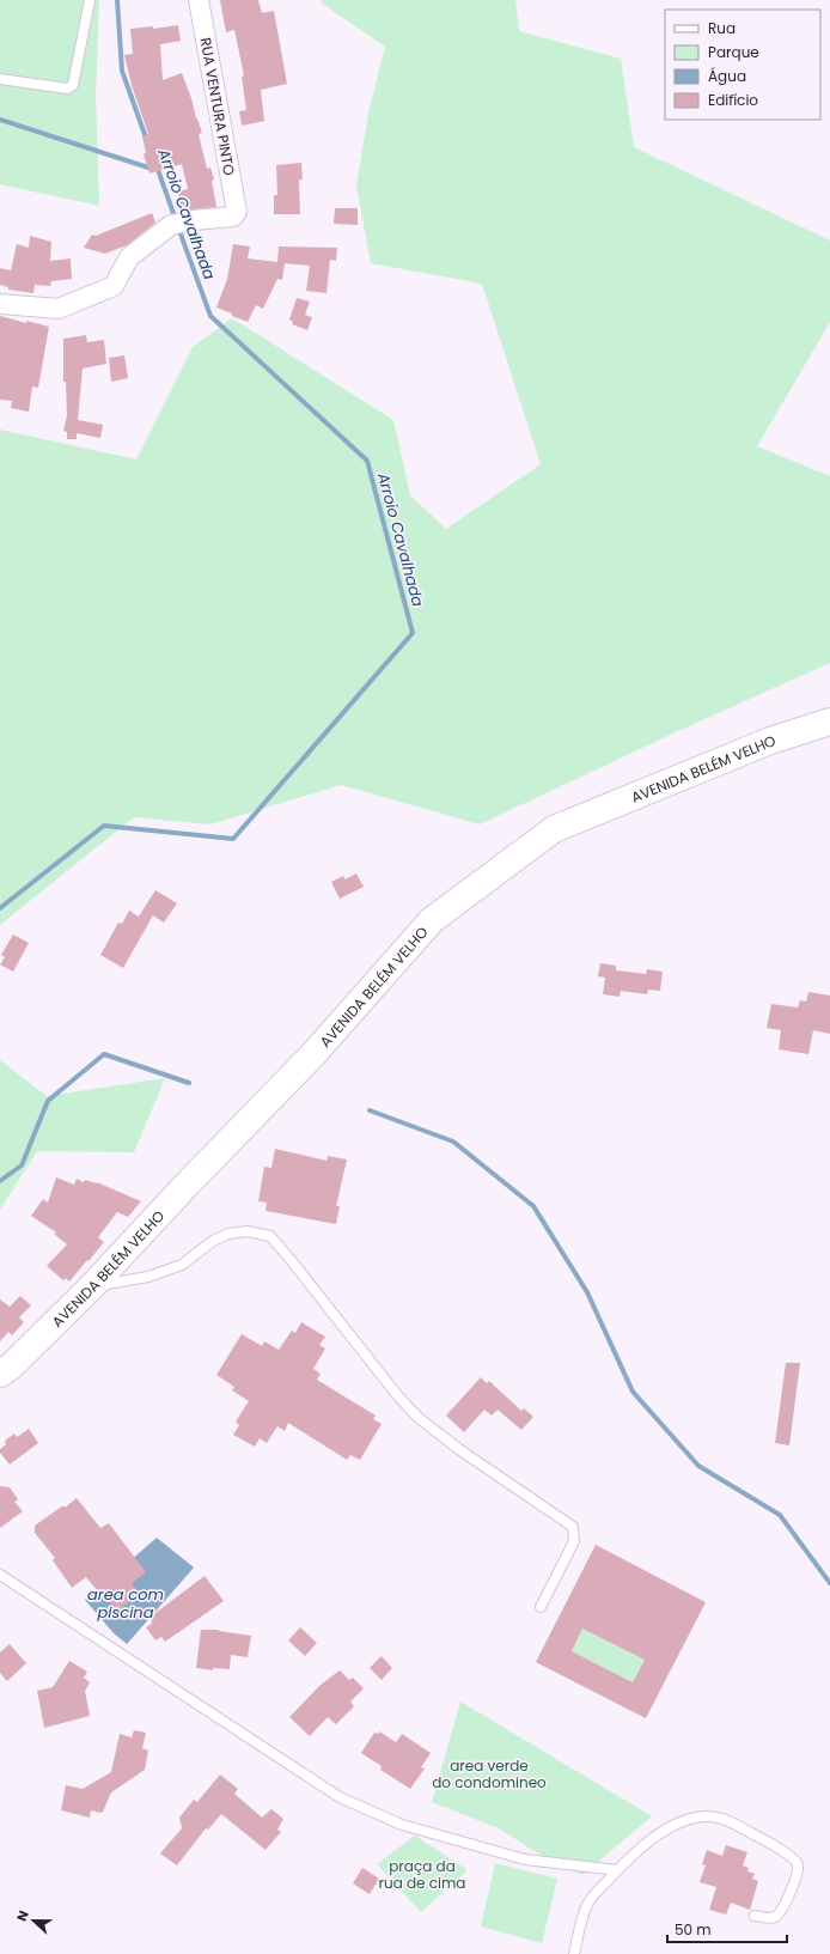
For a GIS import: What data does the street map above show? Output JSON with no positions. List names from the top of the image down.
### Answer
{
  "streets": {
    "main road": ["AVENIDA BELÉM VELHO"],
    "street": ["RUA VENTURA PINTO"]
  },
  "water": ["Arroio Cavalhada", "area com piscina"],
  "parks": ["area verde do condomineo", "praça da rua de cima"],
  "legend": [
    "Rua",
    "Parque",
    "Água",
    "Edifício"
  ],
  "scale_bar": "50 m",
  "north": "left"
}
